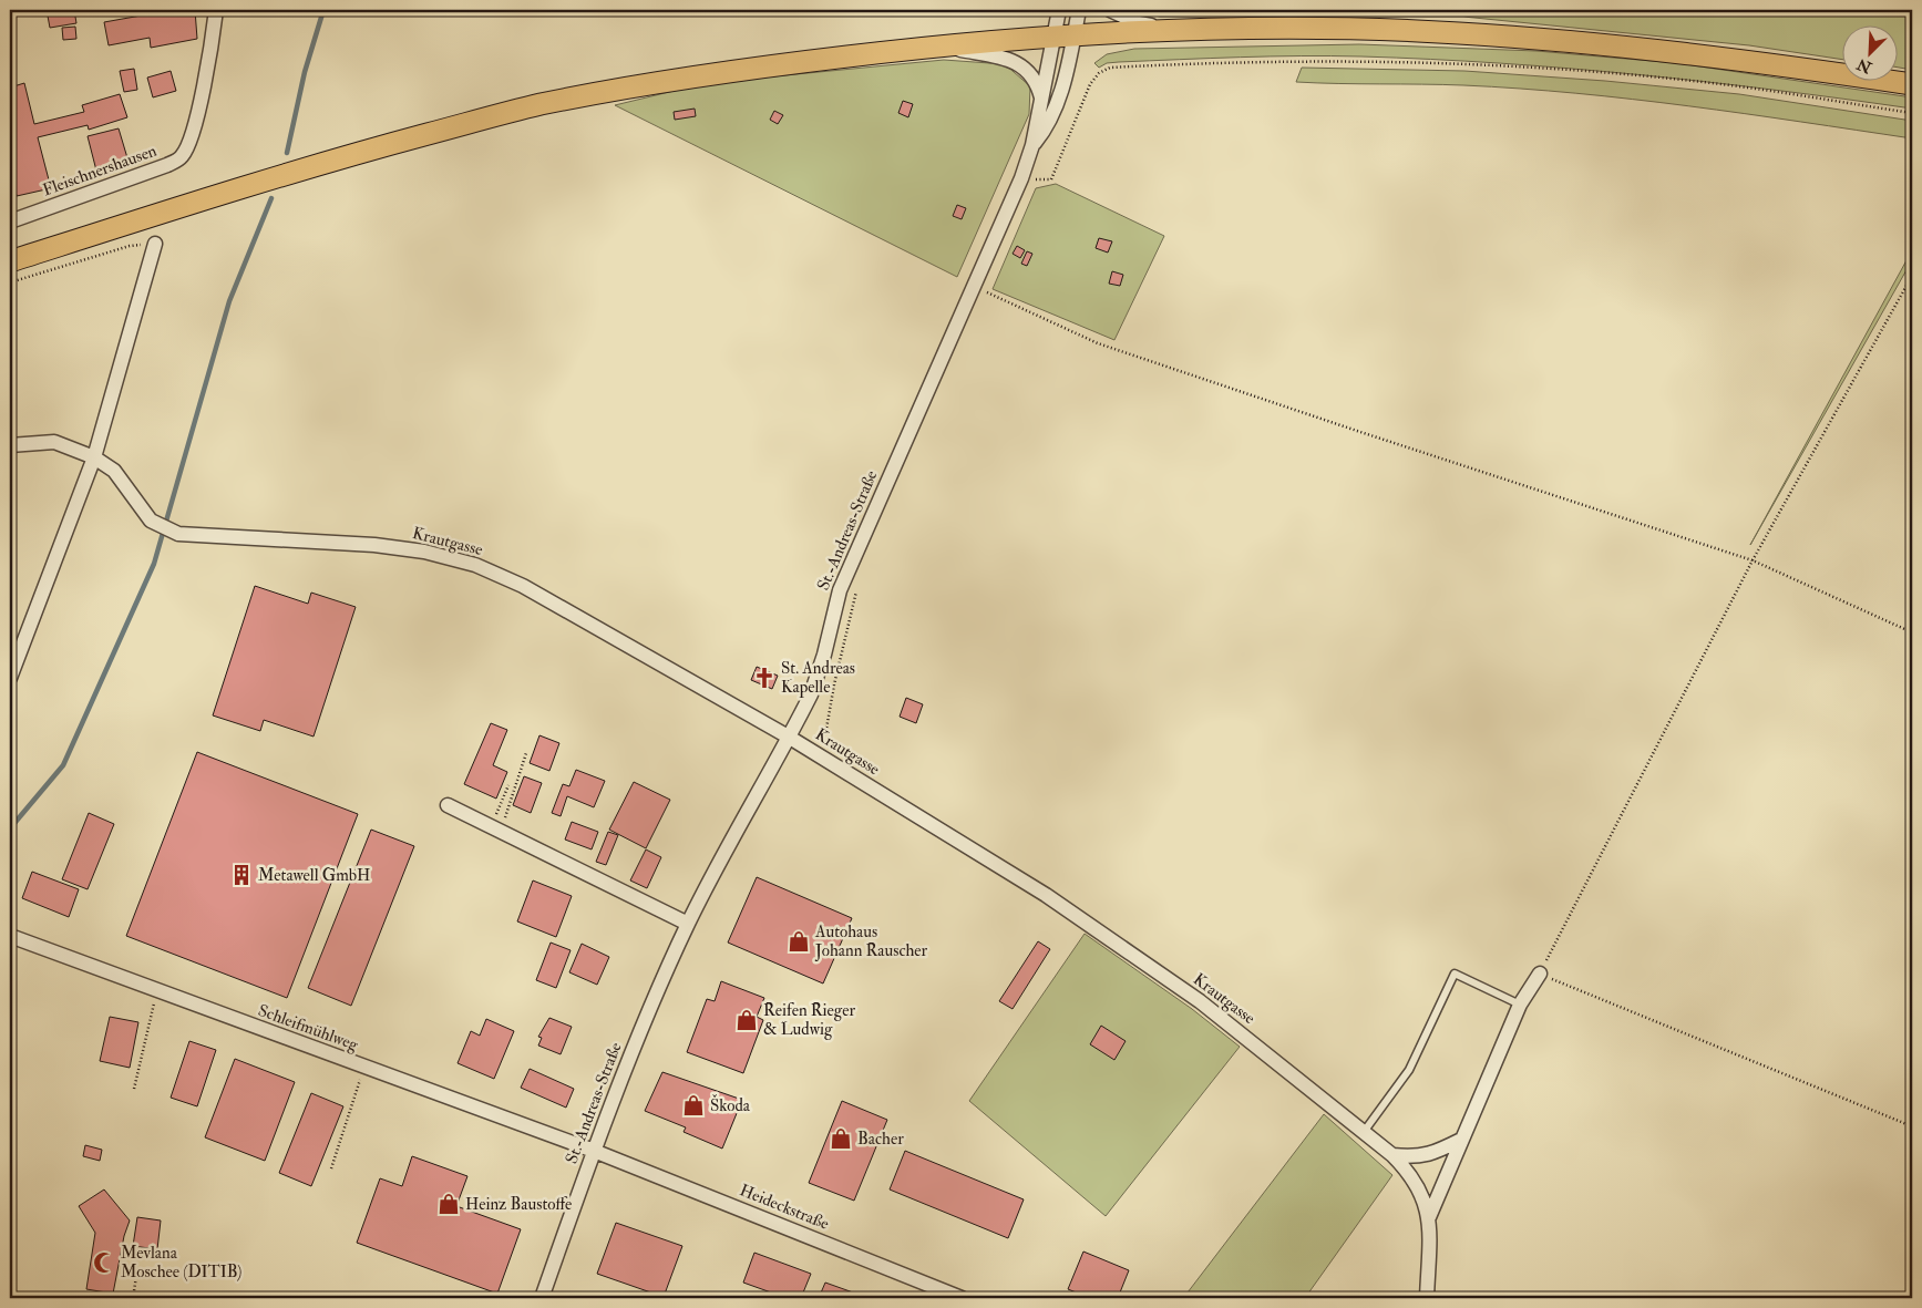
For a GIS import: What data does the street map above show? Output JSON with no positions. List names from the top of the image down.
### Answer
{
  "streets": {
    "street": [
      "Fleischnershausen",
      "St.-Andreas-Straße",
      "Krautgasse",
      "Schleifmühlweg",
      "Heideckstraße"
    ]
  },
  "crossings": [
    ["St.-Andreas-Straße", "Krautgasse"],
    ["St.-Andreas-Straße", "Schleifmühlweg"],
    ["St.-Andreas-Straße", "Heideckstraße"],
    ["Schleifmühlweg", "Heideckstraße"]
  ],
  "places": {
    "church": ["St. Andreas Kapelle"],
    "building": ["Metawell GmbH"],
    "shop": [
      "Autohaus Johann Rauscher",
      "Reifen Rieger & Ludwig",
      "Škoda",
      "Bacher",
      "Heinz Baustoffe"
    ],
    "mosque": ["Mevlana Moschee (DITIB)"]
  },
  "north": "bottom left"
}
